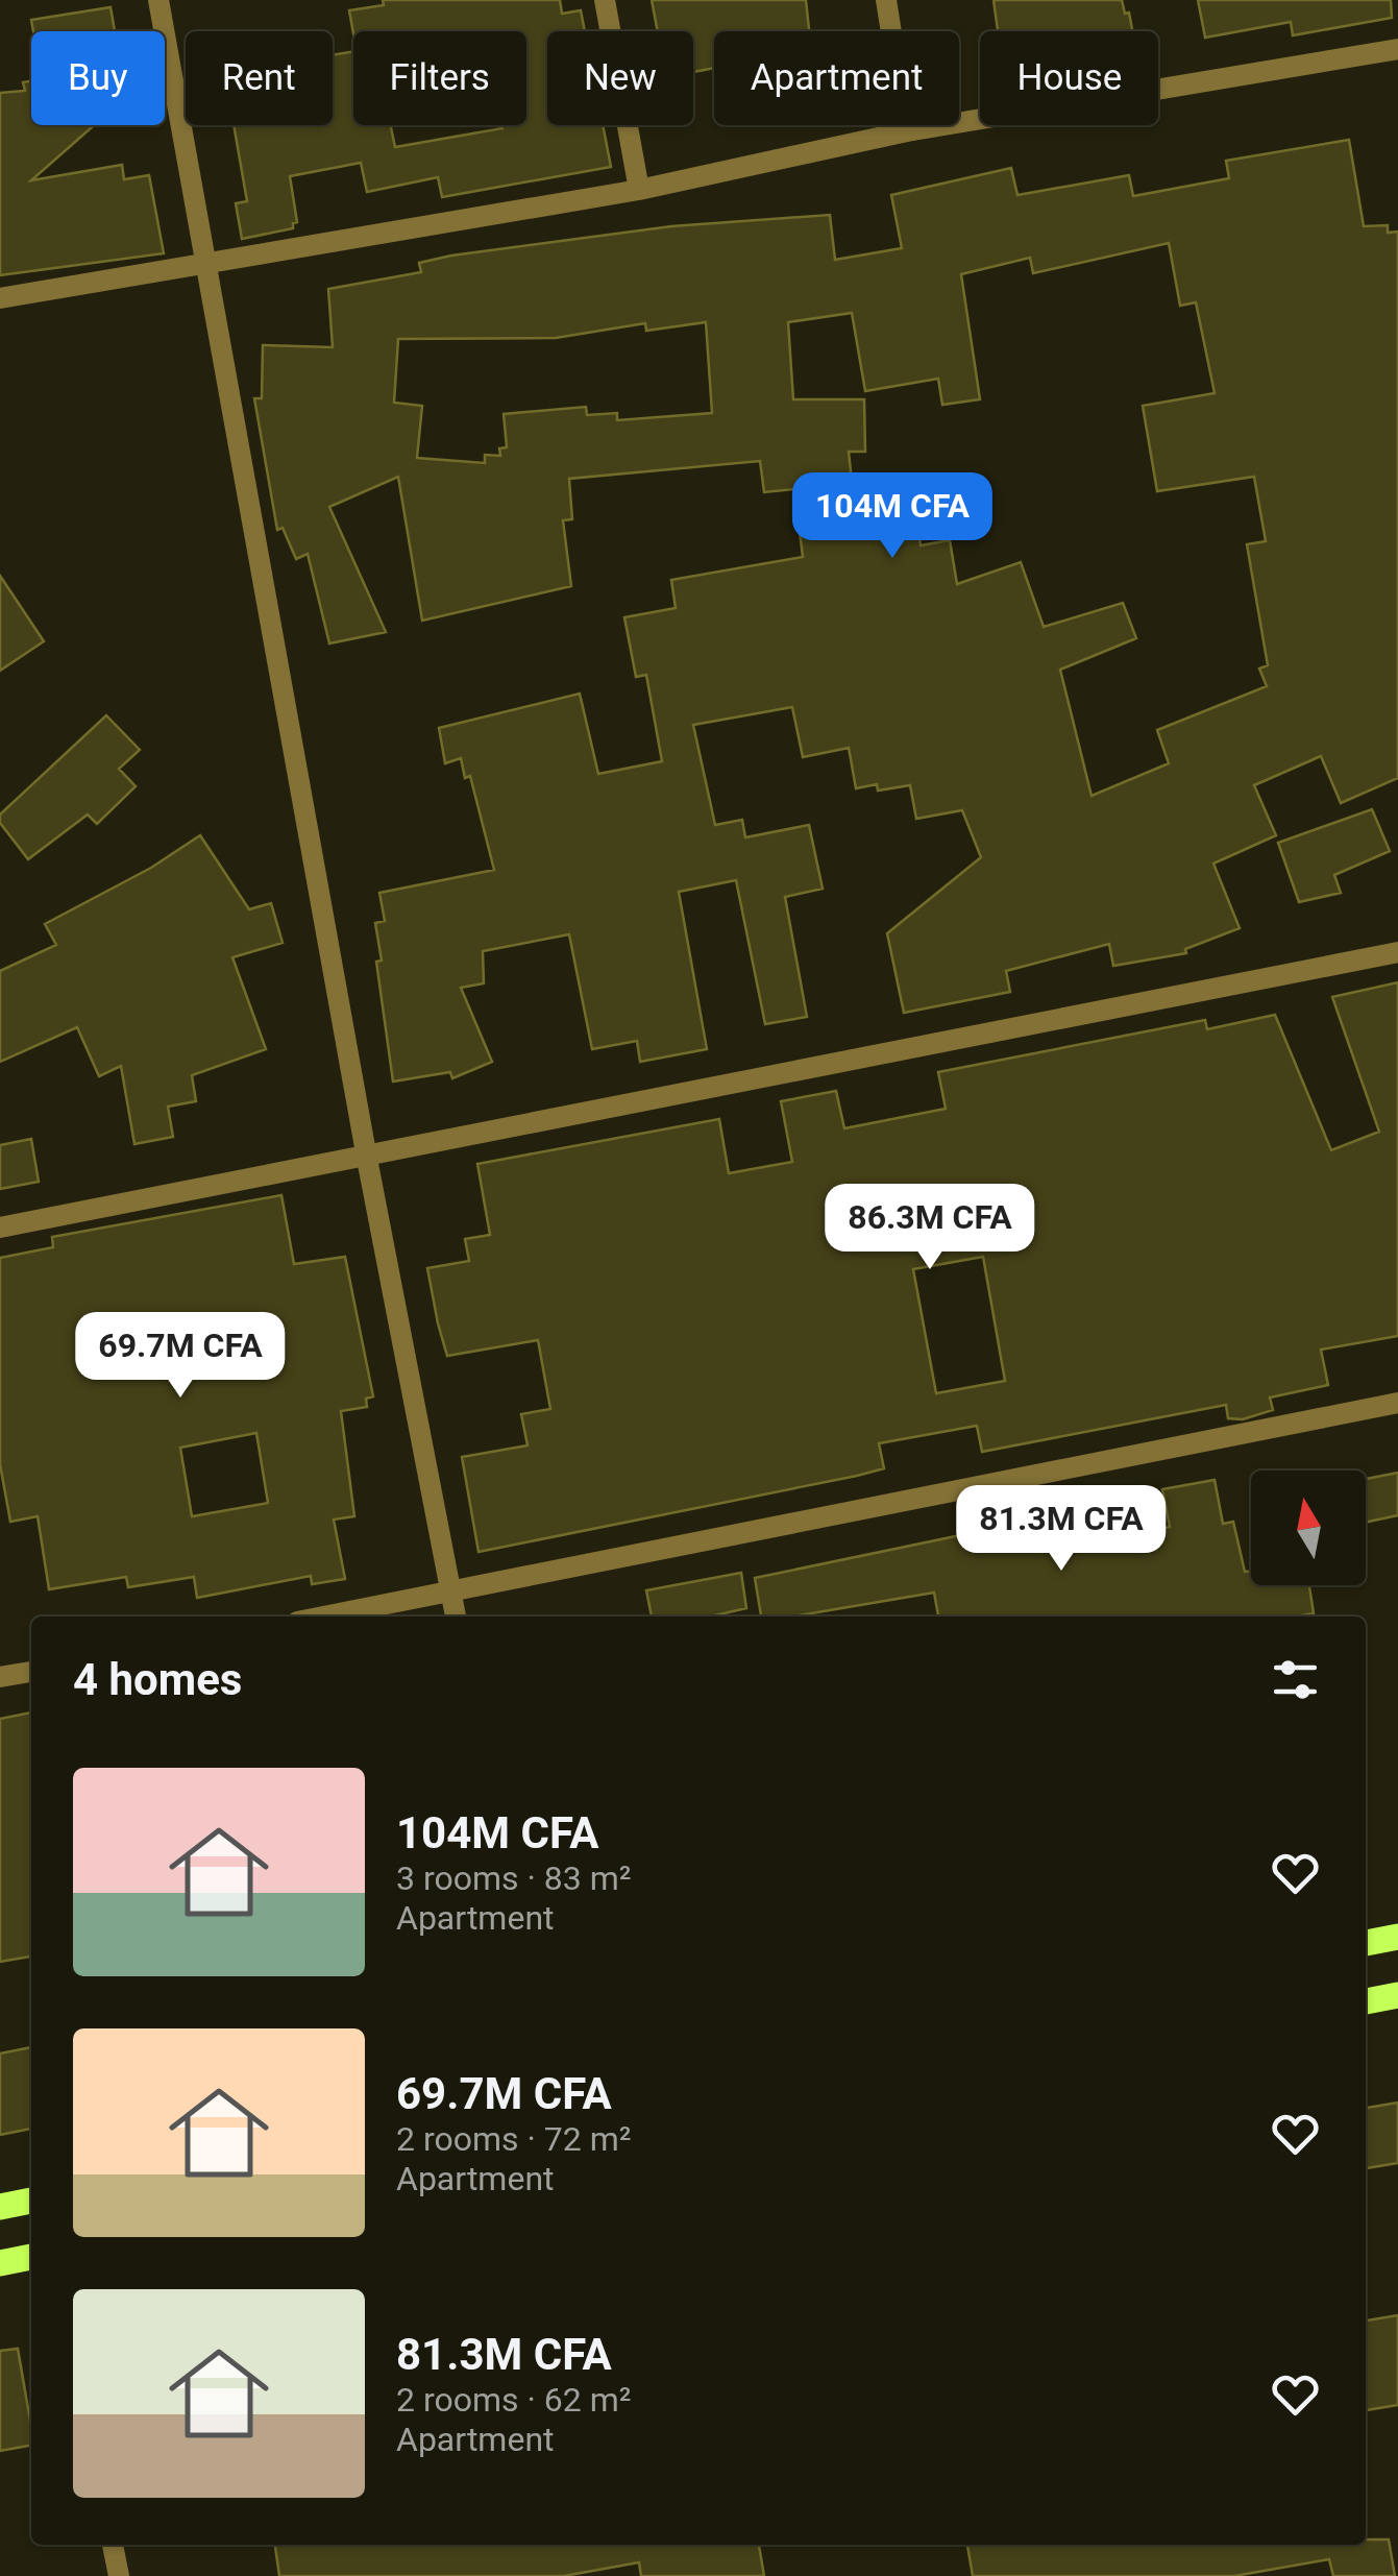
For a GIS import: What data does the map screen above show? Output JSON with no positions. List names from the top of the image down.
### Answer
{
  "north": "top",
  "page": {
    "chip": [
      "Buy",
      "Rent",
      "Filters",
      "New",
      "Apartment",
      "House"
    ],
    "price": [
      "104M CFA",
      "86.3M CFA",
      "69.7M CFA",
      "81.3M CFA"
    ],
    "heading": "4 homes",
    "list": [
      {
        "name": "104M CFA",
        "note": "3 rooms · 83 m² · Apartment"
      },
      {
        "name": "69.7M CFA",
        "note": "2 rooms · 72 m² · Apartment"
      },
      {
        "name": "81.3M CFA",
        "note": "2 rooms · 62 m² · Apartment"
      }
    ]
  }
}
